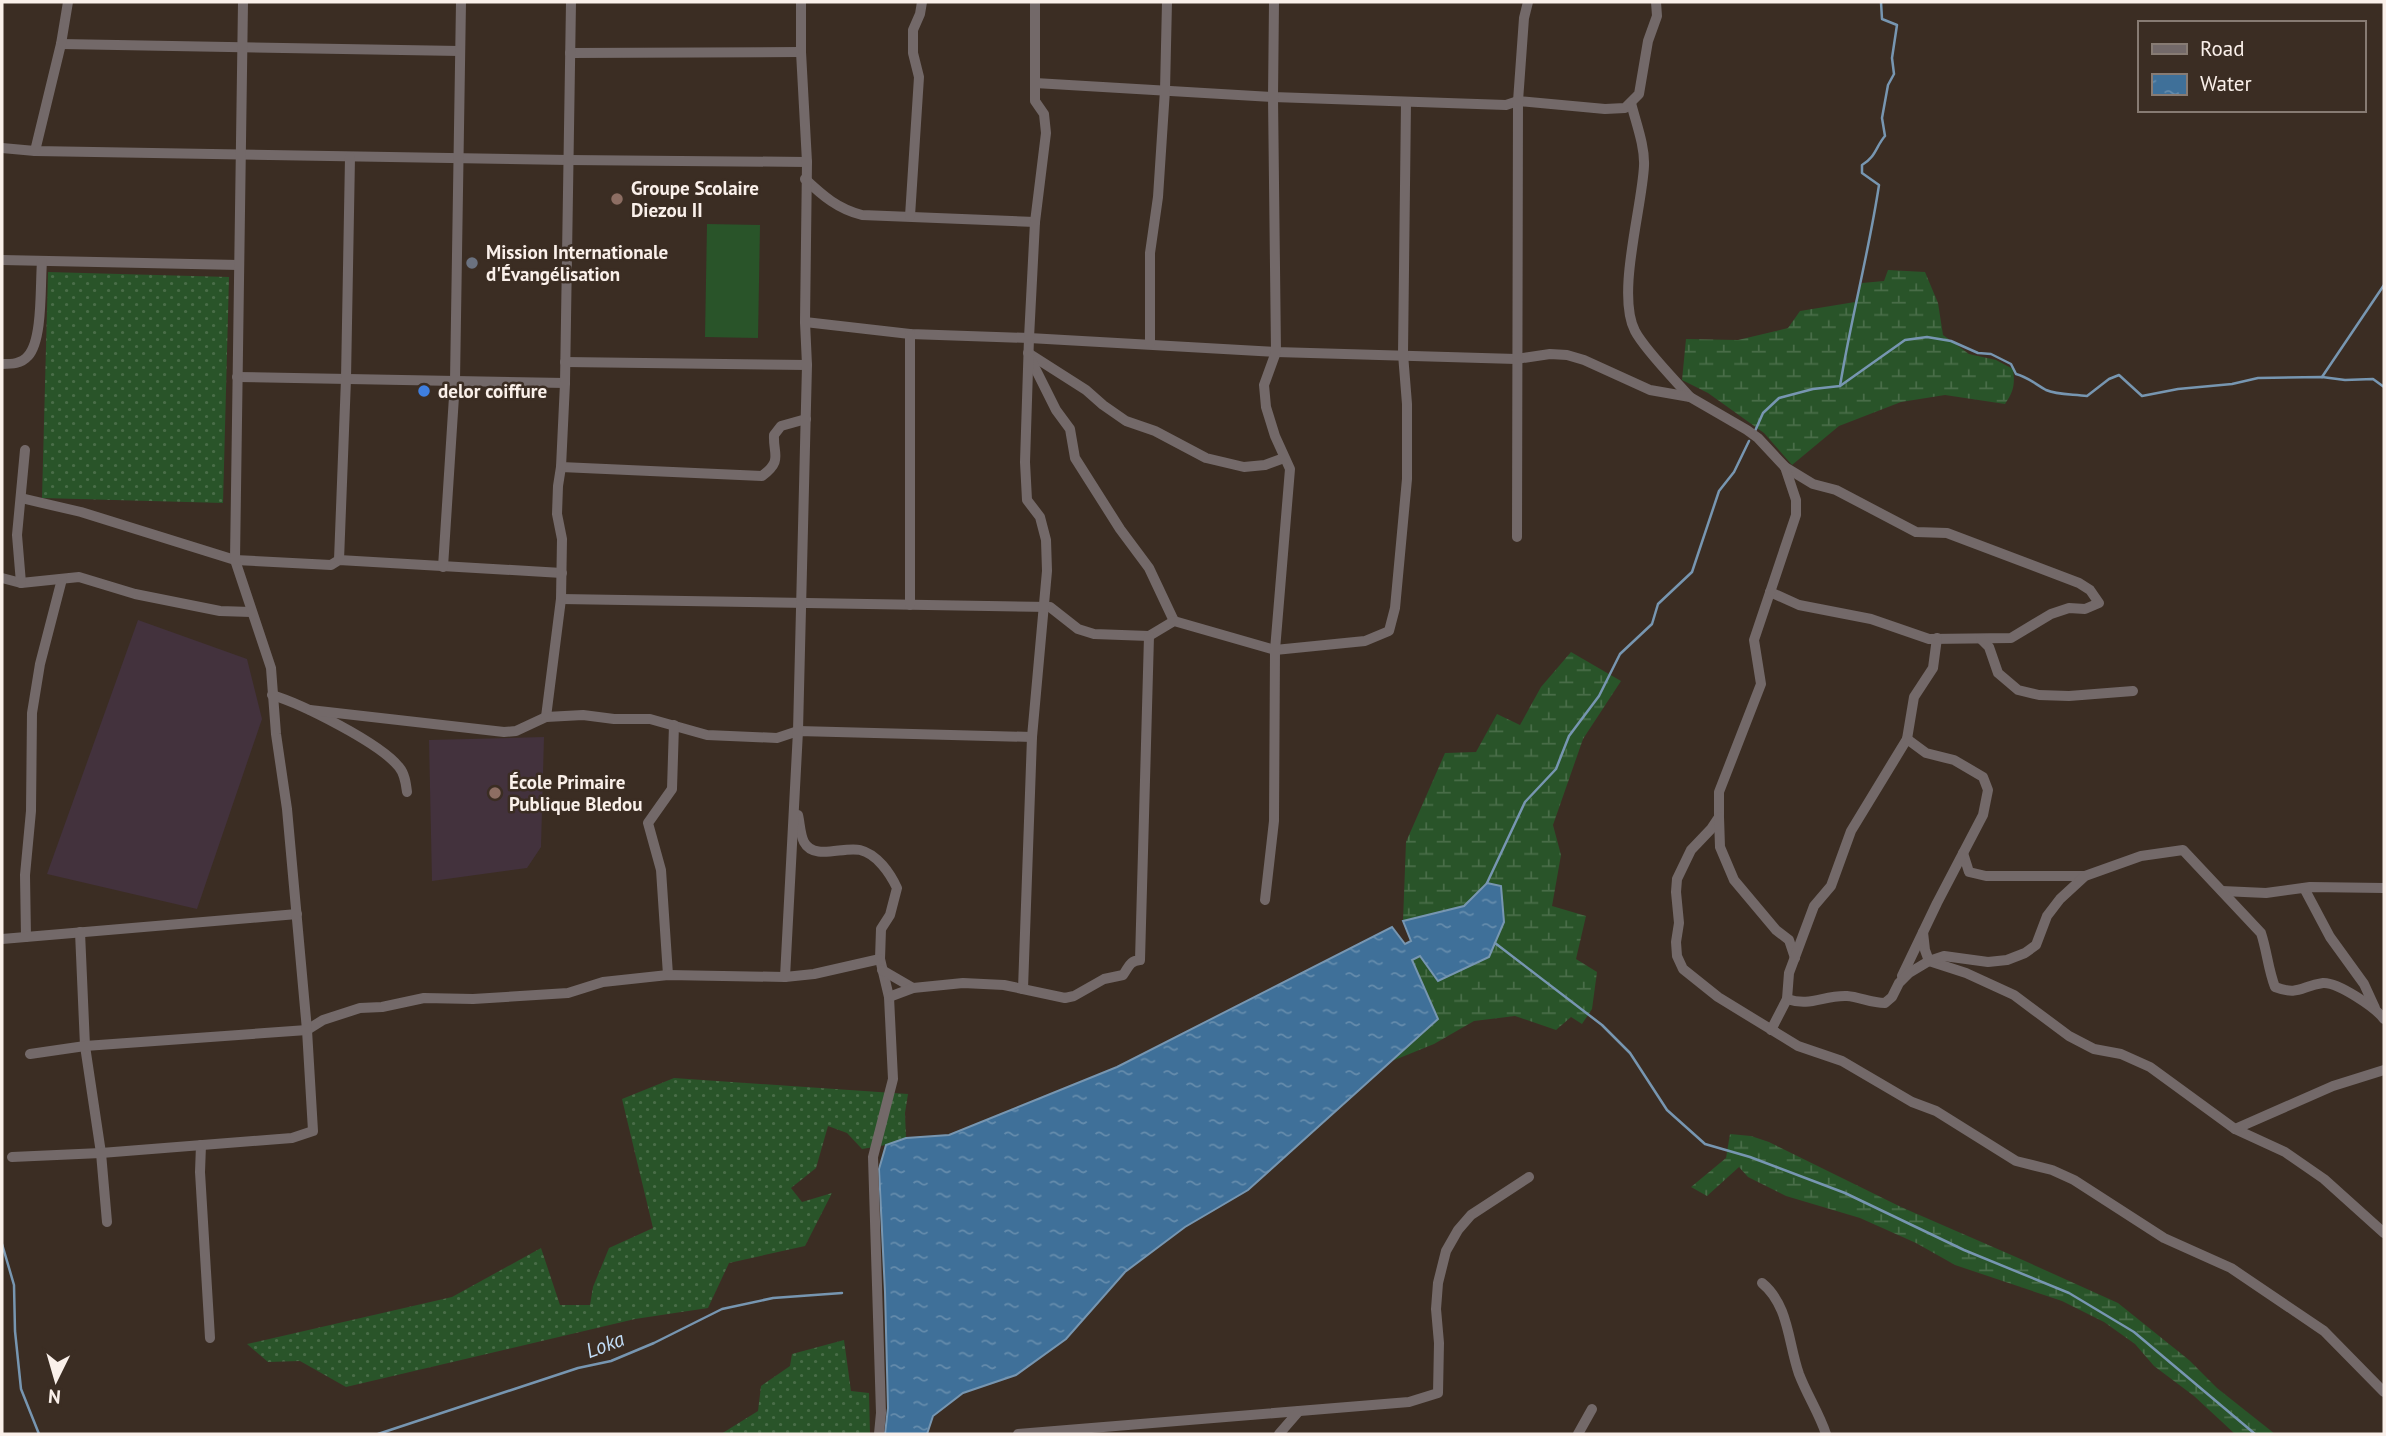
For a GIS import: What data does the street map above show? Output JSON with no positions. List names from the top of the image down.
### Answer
{
  "water": ["Loka"],
  "places": [
    "Groupe Scolaire Diezou II",
    "Mission Internationale d'Évangélisation",
    "delor coiffure",
    "École Primaire Publique Bledou"
  ],
  "legend": ["Road", "Water"],
  "north": "bottom"
}
